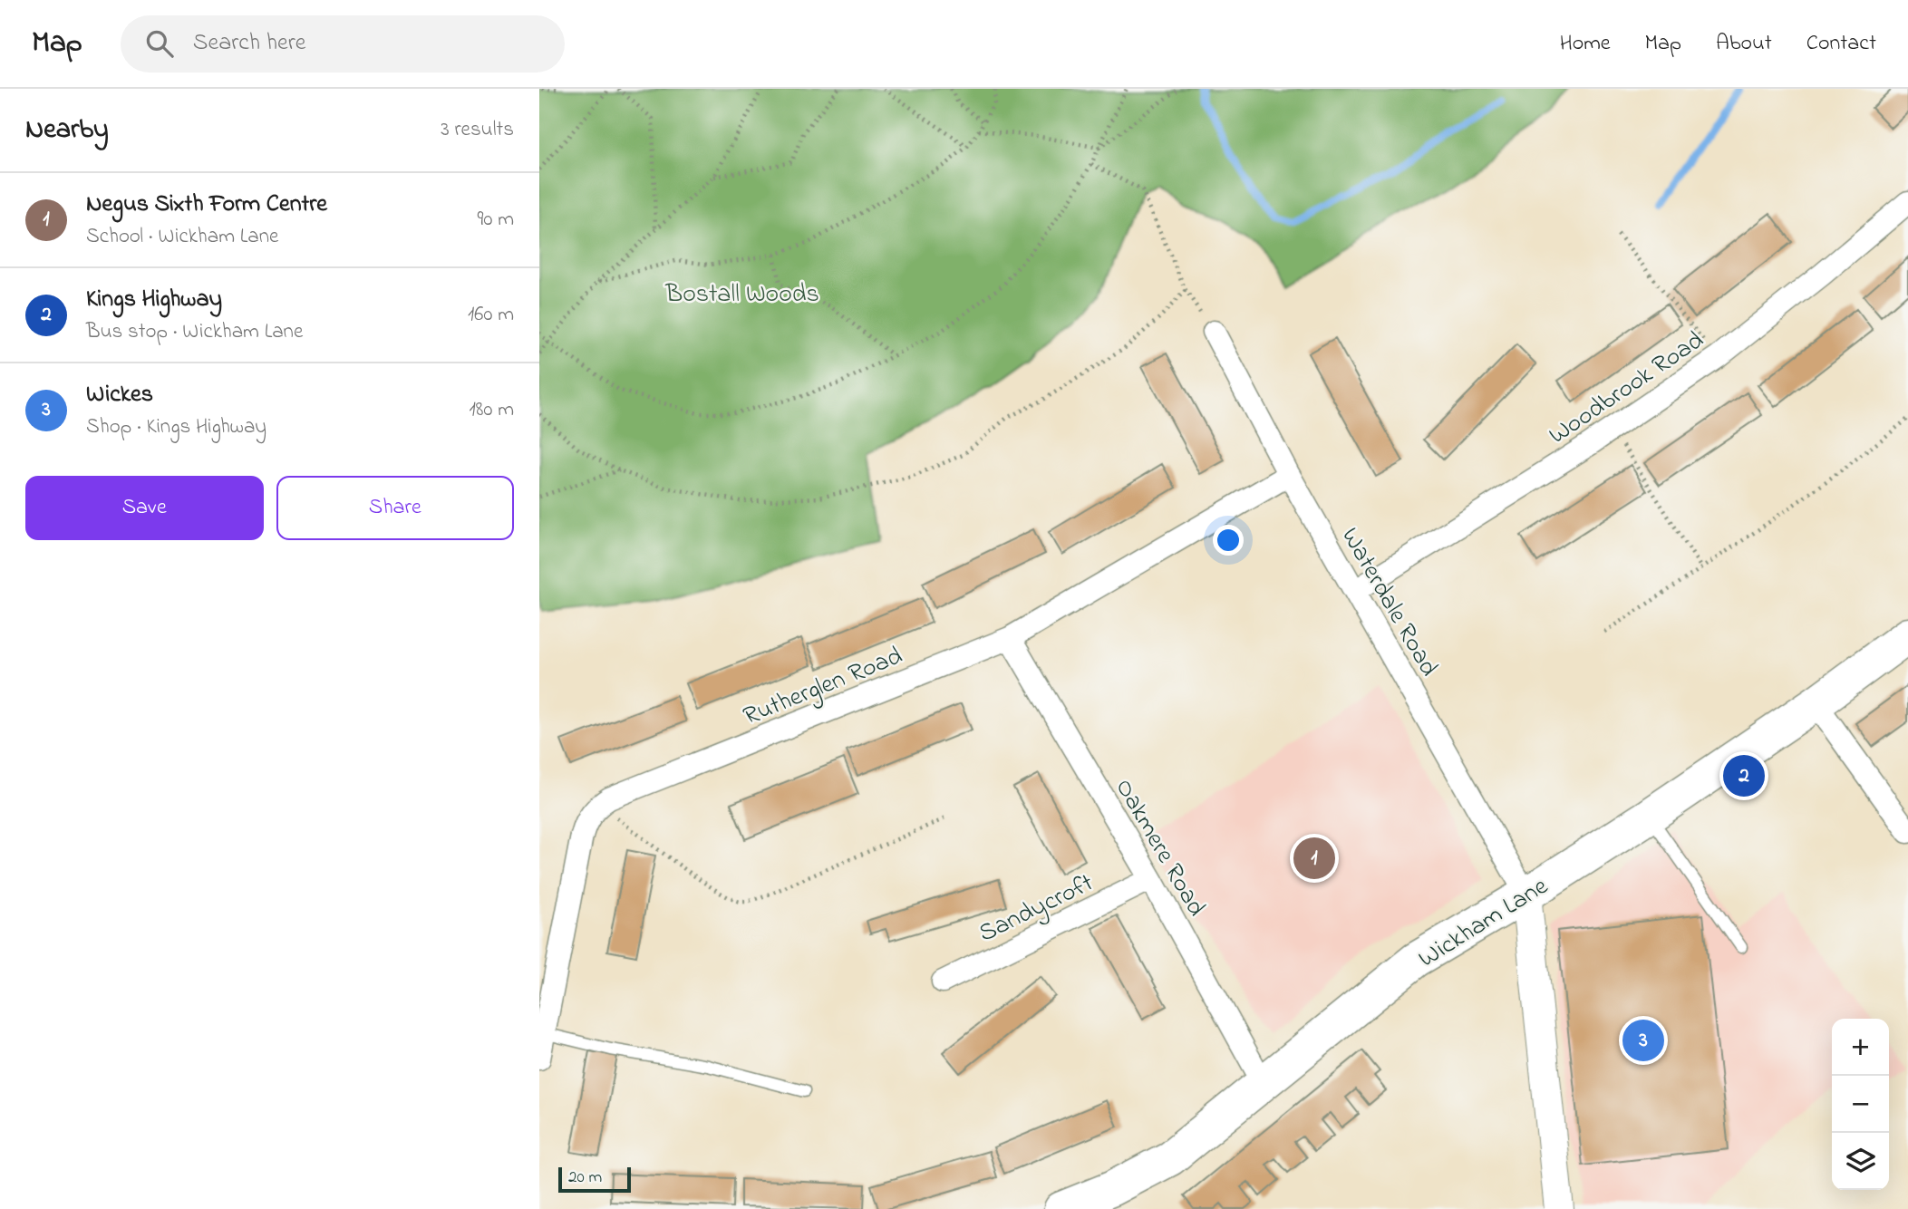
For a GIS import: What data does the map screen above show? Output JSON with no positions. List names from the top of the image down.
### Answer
{
  "streets": {
    "main road": ["Wickham Lane"],
    "street": [
      "Woodbrook Road",
      "Waterdale Road",
      "Rutherglen Road",
      "Oakmere Road",
      "Sandycroft"
    ]
  },
  "crossings": [
    ["Woodbrook Road", "Waterdale Road"],
    ["Waterdale Road", "Rutherglen Road"],
    ["Waterdale Road", "Wickham Lane"],
    ["Rutherglen Road", "Oakmere Road"],
    ["Oakmere Road", "Sandycroft"],
    ["Oakmere Road", "Wickham Lane"]
  ],
  "parks": ["Bostall Woods"],
  "scale_bar": "20 m",
  "page": {
    "header": "Map",
    "search": "Search here",
    "nav": [
      "Home",
      "Map",
      "About",
      "Contact"
    ],
    "heading": ["Nearby", "3 results"],
    "list": [
      {
        "mark": "1",
        "name": "Negus Sixth Form Centre",
        "note": "School · Wickham Lane",
        "value": "90 m"
      },
      {
        "mark": "2",
        "name": "Kings Highway",
        "note": "Bus stop · Wickham Lane",
        "value": "160 m"
      },
      {
        "mark": "3",
        "name": "Wickes",
        "note": "Shop · Kings Highway",
        "value": "180 m"
      }
    ],
    "buttons": ["Save", "Share"],
    "pins": ["2", "1", "3"],
    "map_buttons": ["+", "−"],
    "scale": "20 m"
  }
}
